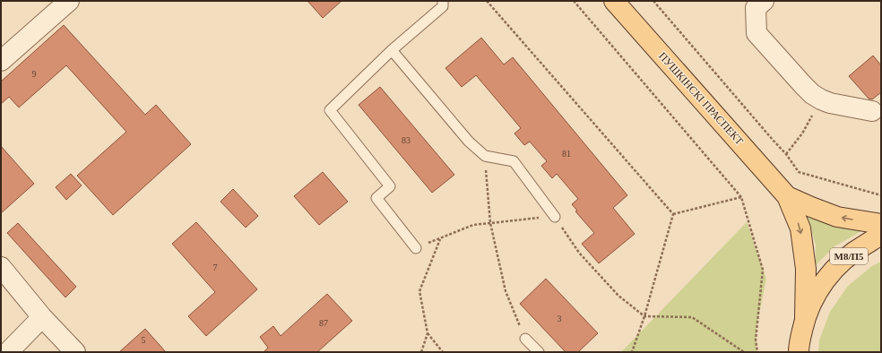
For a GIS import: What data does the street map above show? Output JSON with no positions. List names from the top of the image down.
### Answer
{
  "streets": {
    "main road": ["ПУШКІНСКІ ПРАСПЕКТ", "М8/П5"]
  },
  "house_numbers": [
    "9",
    "83",
    "81",
    "7",
    "3",
    "87",
    "5"
  ]
}
